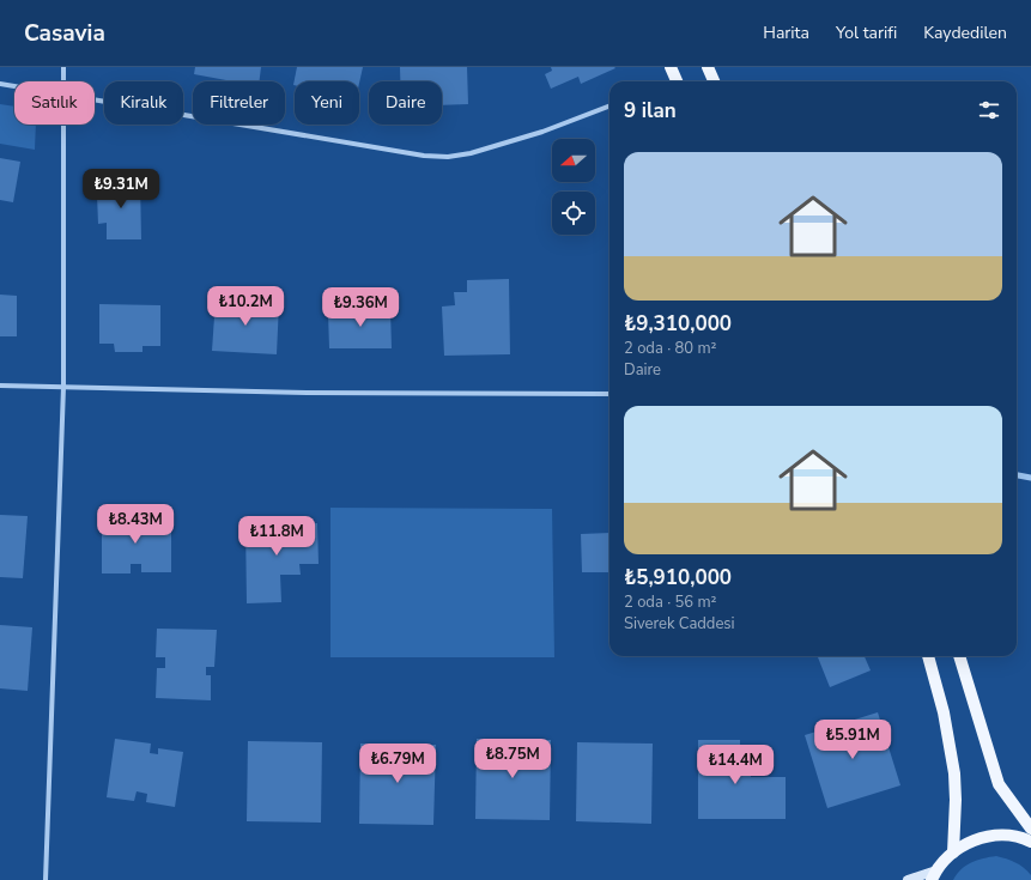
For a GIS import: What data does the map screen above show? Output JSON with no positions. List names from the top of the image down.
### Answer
{
  "north": "left",
  "page": {
    "header": "Casavia",
    "nav": ["Harita", "Yol tarifi", "Kaydedilen"],
    "chip": [
      "Satılık",
      "Kiralık",
      "Filtreler",
      "Yeni",
      "Daire"
    ],
    "heading": "9 ilan",
    "list": [
      {
        "name": "₺9,310,000",
        "note": "2 oda · 80 m² · Daire"
      },
      {
        "name": "₺5,910,000",
        "note": "2 oda · 56 m² · Siverek Caddesi"
      }
    ],
    "price": [
      "₺9.31M",
      "₺10.2M",
      "₺9.36M",
      "₺8.43M",
      "₺11.8M",
      "₺5.91M",
      "₺8.75M",
      "₺6.79M",
      "₺14.4M"
    ]
  }
}
